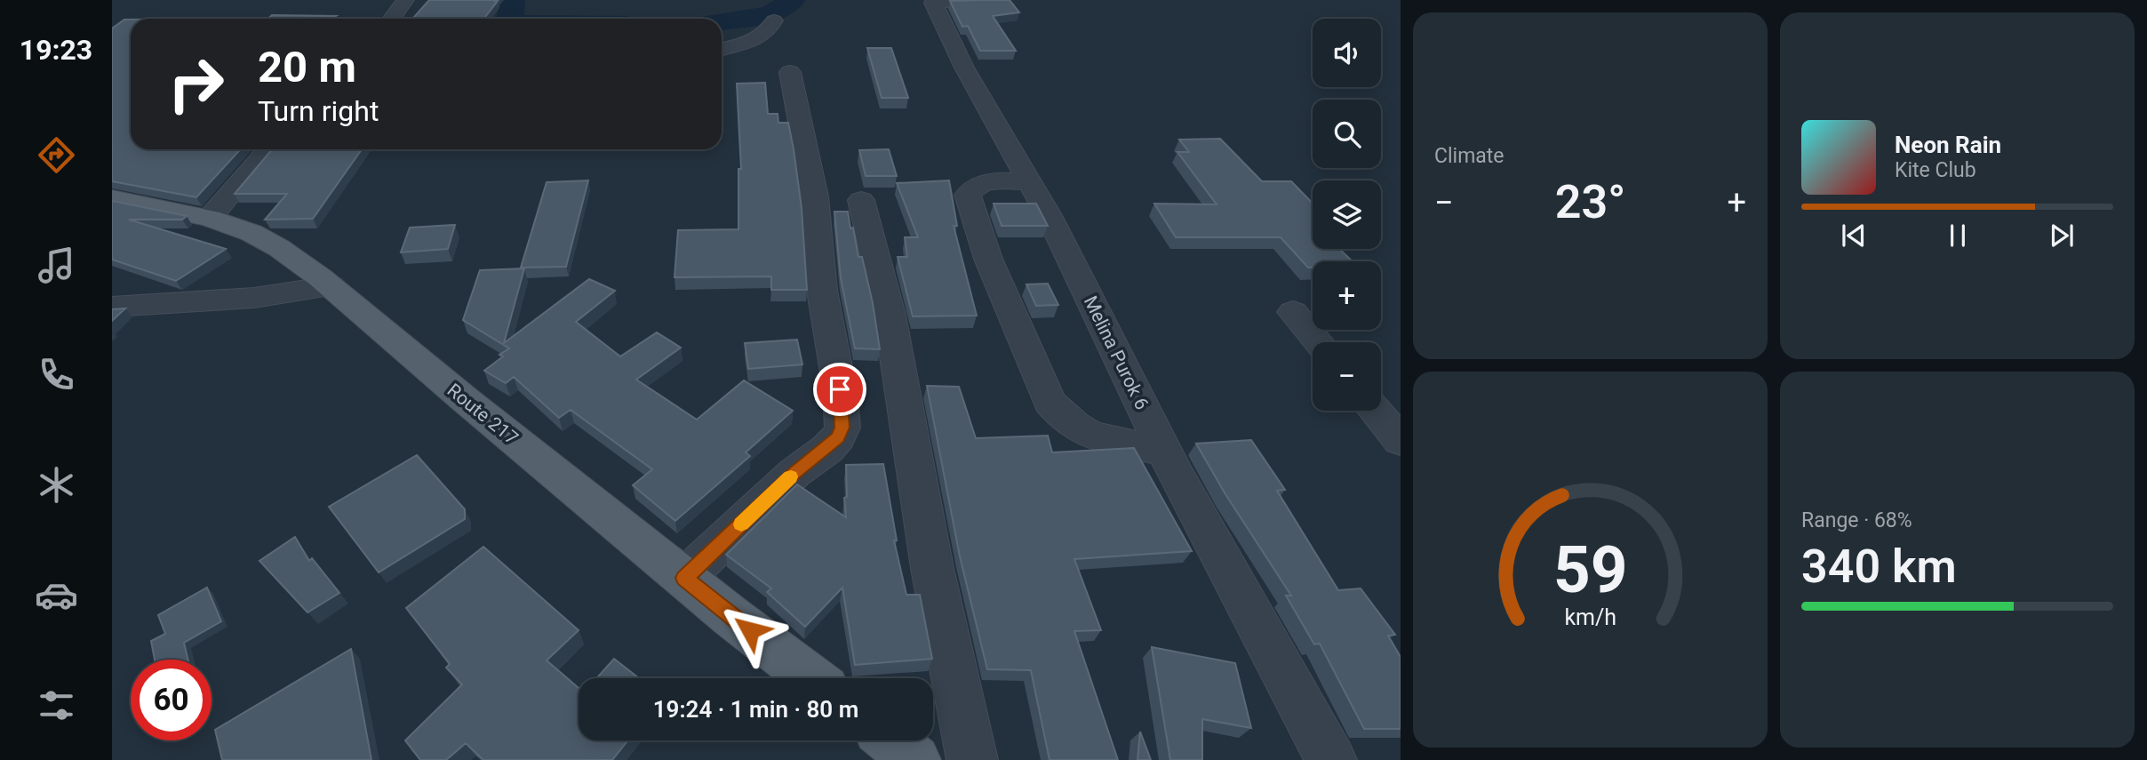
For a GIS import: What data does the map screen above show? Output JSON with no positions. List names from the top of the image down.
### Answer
{
  "streets": {
    "main road": ["Route 217"],
    "street": ["Melina Purok 6"]
  },
  "page": {
    "tabs": "19:23",
    "tile": [
      "Climate",
      ["Range · 68%", "340 km"]
    ],
    "map_buttons": ["+", "−"],
    "turn": ["20 m", "Turn right"],
    "song": ["Neon Rain", "Kite Club"],
    "heat": ["−", "23°", "+"],
    "limit": "60",
    "trip": "19:24 · 1 min · 80 m",
    "gauge": ["59", "km/h"]
  }
}
